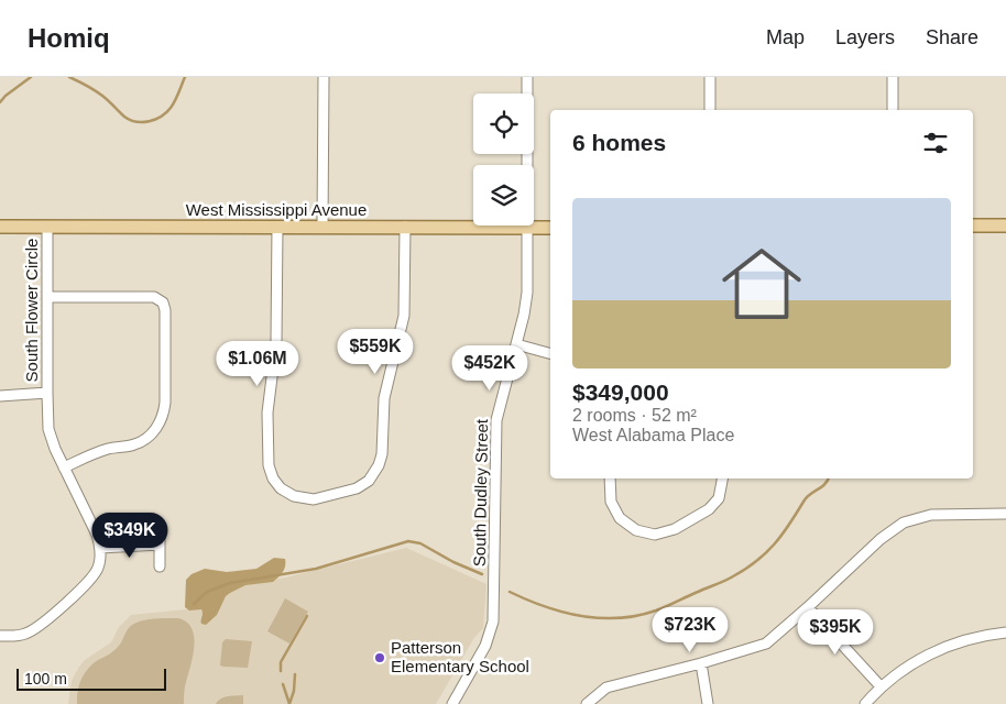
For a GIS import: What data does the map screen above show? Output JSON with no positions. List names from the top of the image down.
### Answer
{
  "streets": {
    "main road": ["West Mississippi Avenue"],
    "street": ["South Flower Circle", "South Dudley Street"]
  },
  "crossings": [
    ["West Mississippi Avenue", "South Flower Circle"],
    ["West Mississippi Avenue", "South Dudley Street"]
  ],
  "places": ["Patterson Elementary School"],
  "scale_bar": "100 m",
  "page": {
    "header": "Homiq",
    "nav": ["Map", "Layers", "Share"],
    "heading": "6 homes",
    "list": [
      {
        "name": "$349,000",
        "note": "2 rooms · 52 m² · West Alabama Place"
      }
    ],
    "price": [
      "$559K",
      "$1.06M",
      "$452K",
      "$349K",
      "$723K",
      "$395K"
    ],
    "scale": "100 m"
  }
}
